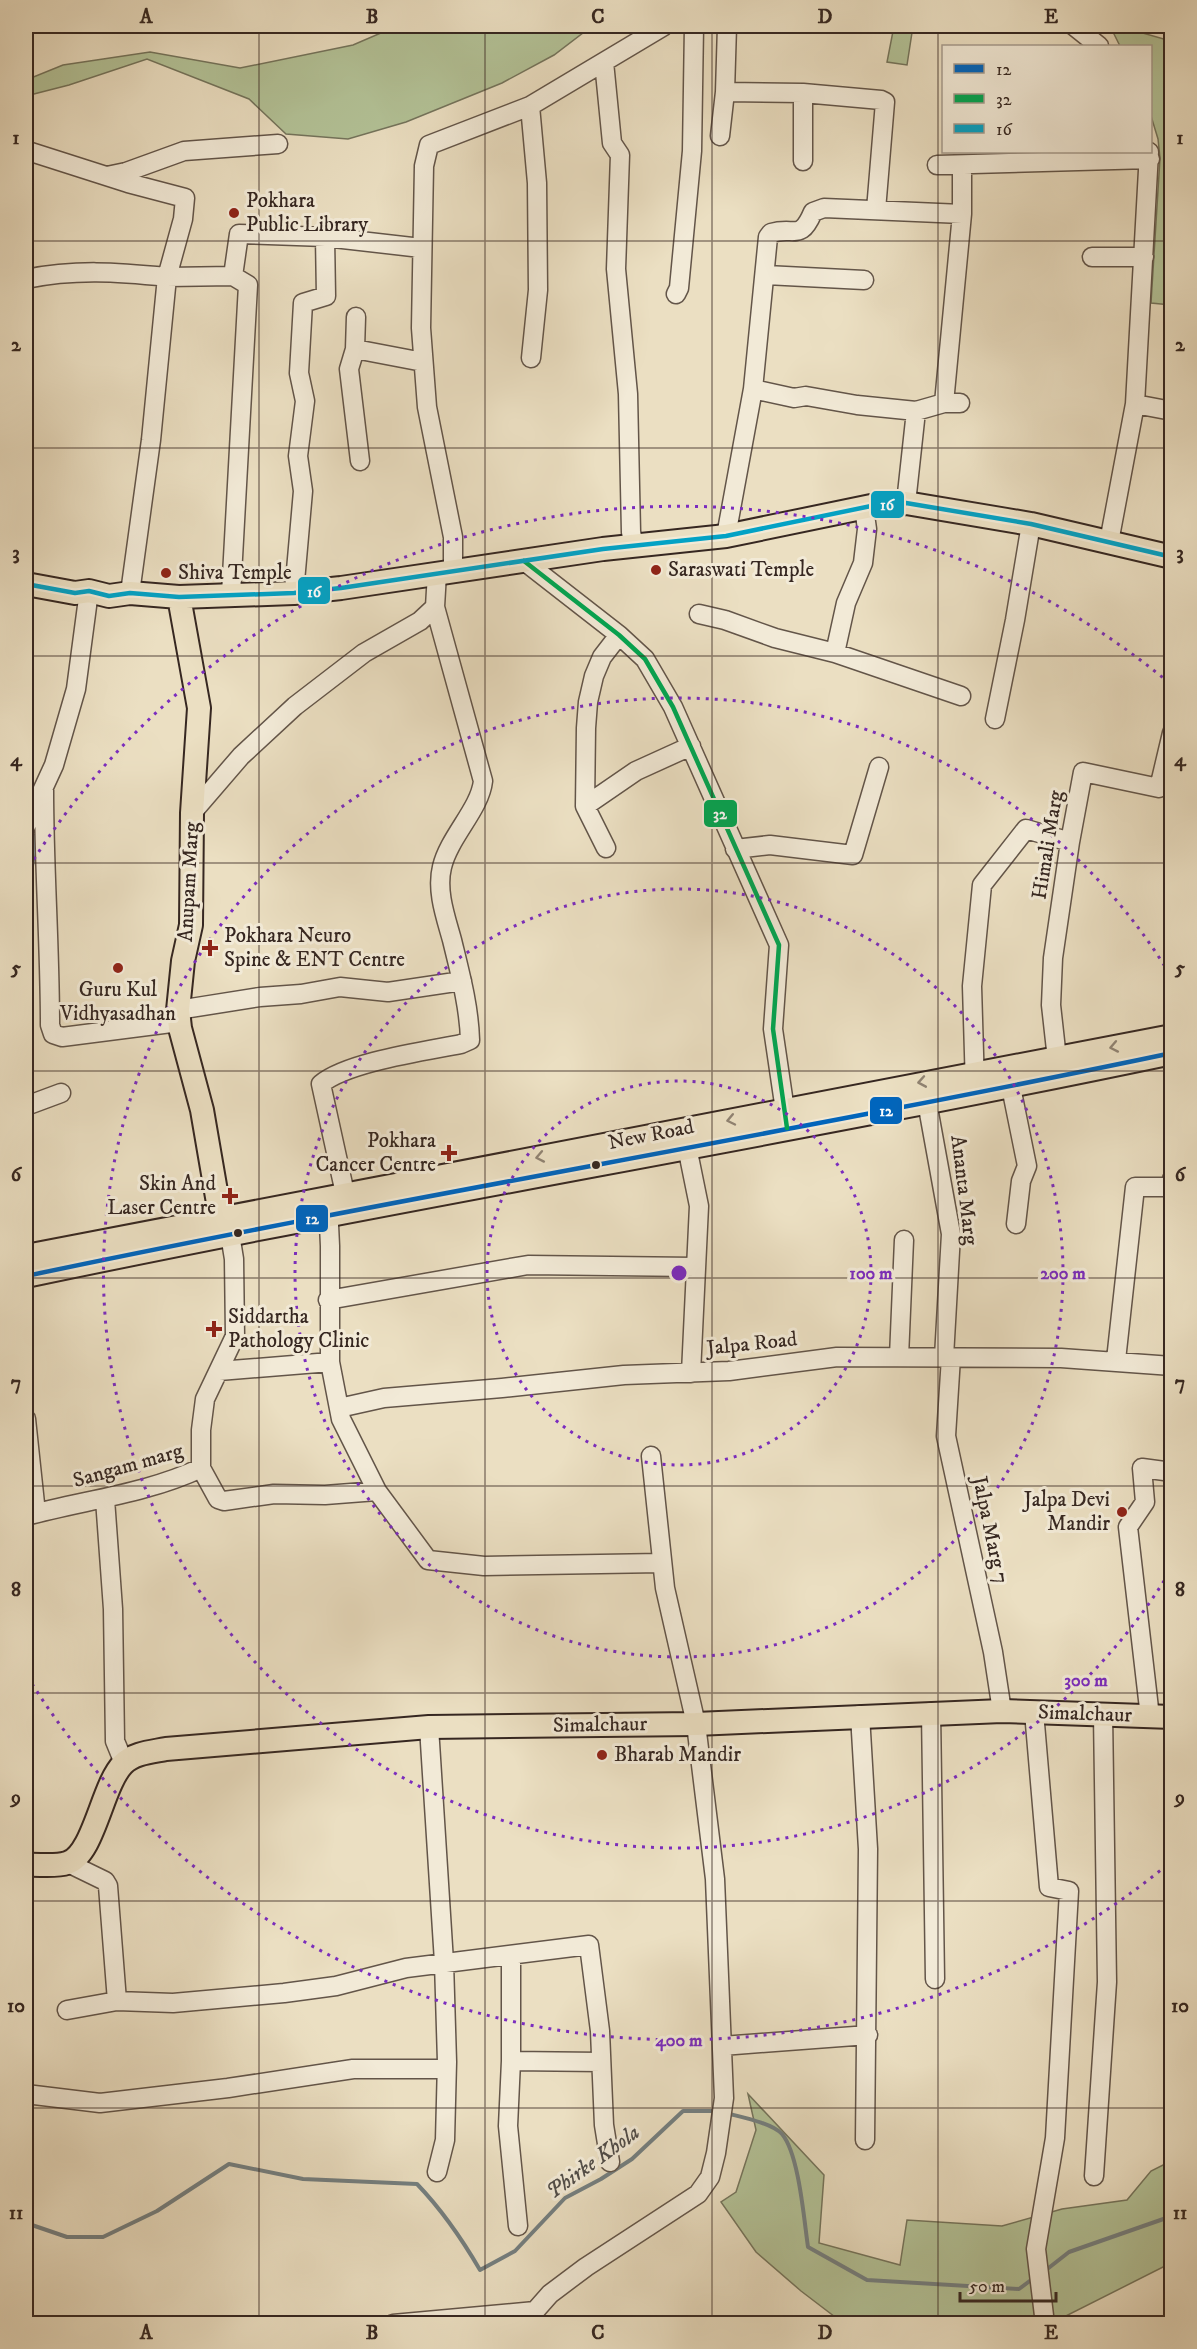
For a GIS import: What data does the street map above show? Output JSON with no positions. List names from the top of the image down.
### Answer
{
  "streets": {
    "main road": ["Anupam Marg", "New Road", "Simalchaur"],
    "street": [
      "Himali Marg",
      "Ananta Marg",
      "Jalpa Road",
      "Sangam marg",
      "Jalpa Marg 7"
    ]
  },
  "crossings": [
    ["Himali Marg", "New Road"],
    ["Anupam Marg", "New Road"],
    ["Anupam Marg", "Sangam marg"],
    ["New Road", "Ananta Marg"],
    ["New Road", "Sangam marg"],
    ["Ananta Marg", "Jalpa Road"],
    ["Ananta Marg", "Jalpa Marg 7"],
    ["Jalpa Road", "Jalpa Marg 7"],
    ["Jalpa Marg 7", "Simalchaur"]
  ],
  "water": ["Phirke Khola"],
  "places": {
    "other": [
      "Pokhara Public Library",
      "Saraswati Temple",
      "Shiva Temple",
      "Guru Kul Vidhyasadhan",
      "Jalpa Devi Mandir",
      "Bharab Mandir"
    ],
    "health": [
      "Pokhara Neuro Spine & ENT Centre",
      "Pokhara Cancer Centre",
      "Skin And Laser Centre",
      "Siddartha Pathology Clinic"
    ]
  },
  "lines": ["transit line 16", "transit line 32", "transit line 12"],
  "legend": ["12", "32", "16"],
  "scale_bar": "50 m",
  "grid": {
    "columns": [
      "A",
      "B",
      "C",
      "D",
      "E"
    ],
    "rows": [
      "1",
      "2",
      "3",
      "4",
      "5",
      "6",
      "7",
      "8",
      "9",
      "10",
      "11"
    ]
  },
  "rings": [
    "100 m",
    "200 m",
    "300 m",
    "400 m"
  ]
}
